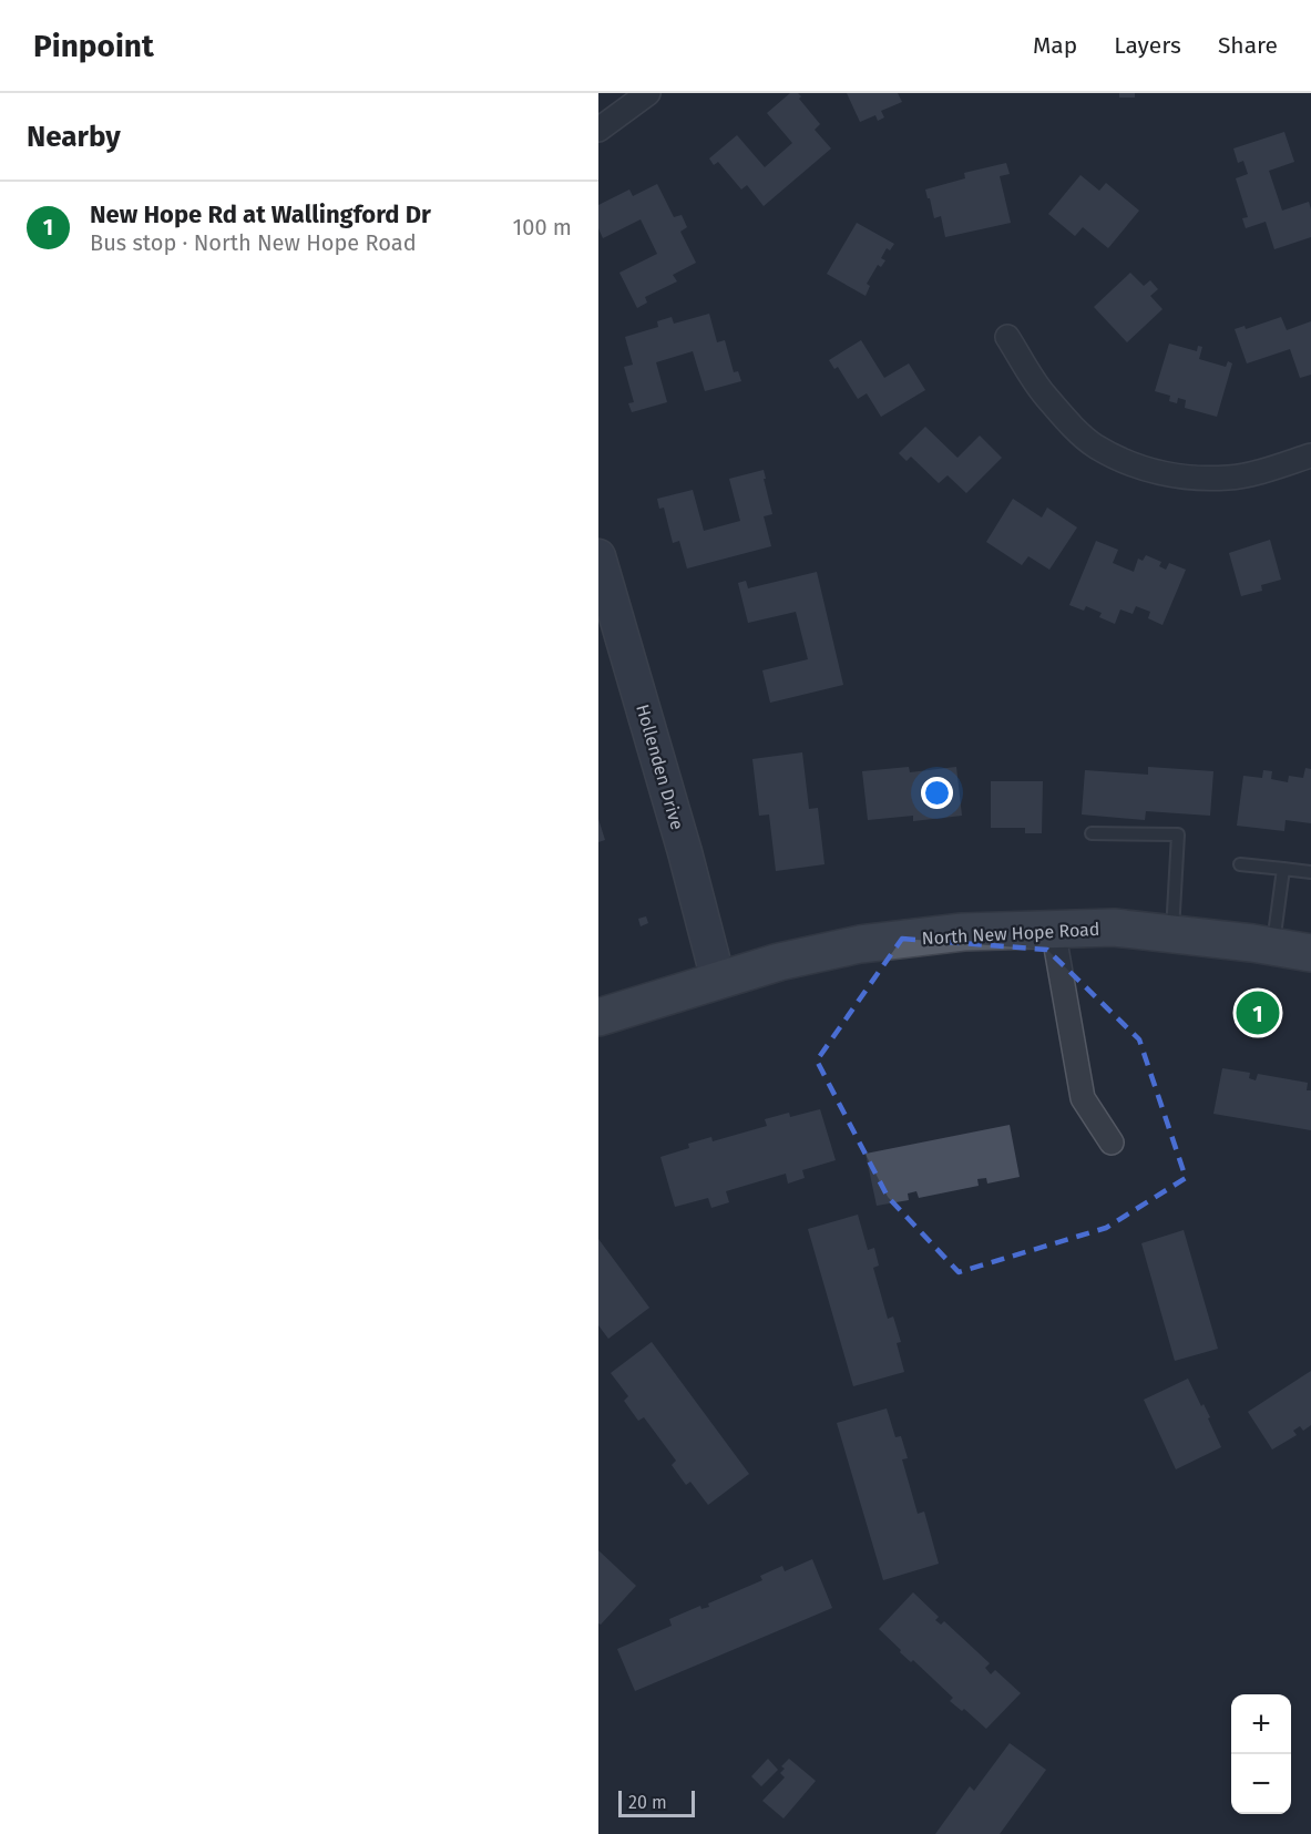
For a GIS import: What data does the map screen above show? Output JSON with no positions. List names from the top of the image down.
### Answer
{
  "streets": {
    "main road": ["North New Hope Road"],
    "street": ["Hollenden Drive"]
  },
  "crossings": [
    ["Hollenden Drive", "North New Hope Road"]
  ],
  "scale_bar": "20 m",
  "page": {
    "header": "Pinpoint",
    "nav": ["Map", "Layers", "Share"],
    "heading": "Nearby",
    "list": [
      {
        "mark": "1",
        "name": "New Hope Rd at Wallingford Dr",
        "note": "Bus stop · North New Hope Road",
        "value": "100 m"
      }
    ],
    "pins": "1",
    "map_buttons": ["+", "−"],
    "scale": "20 m"
  }
}
